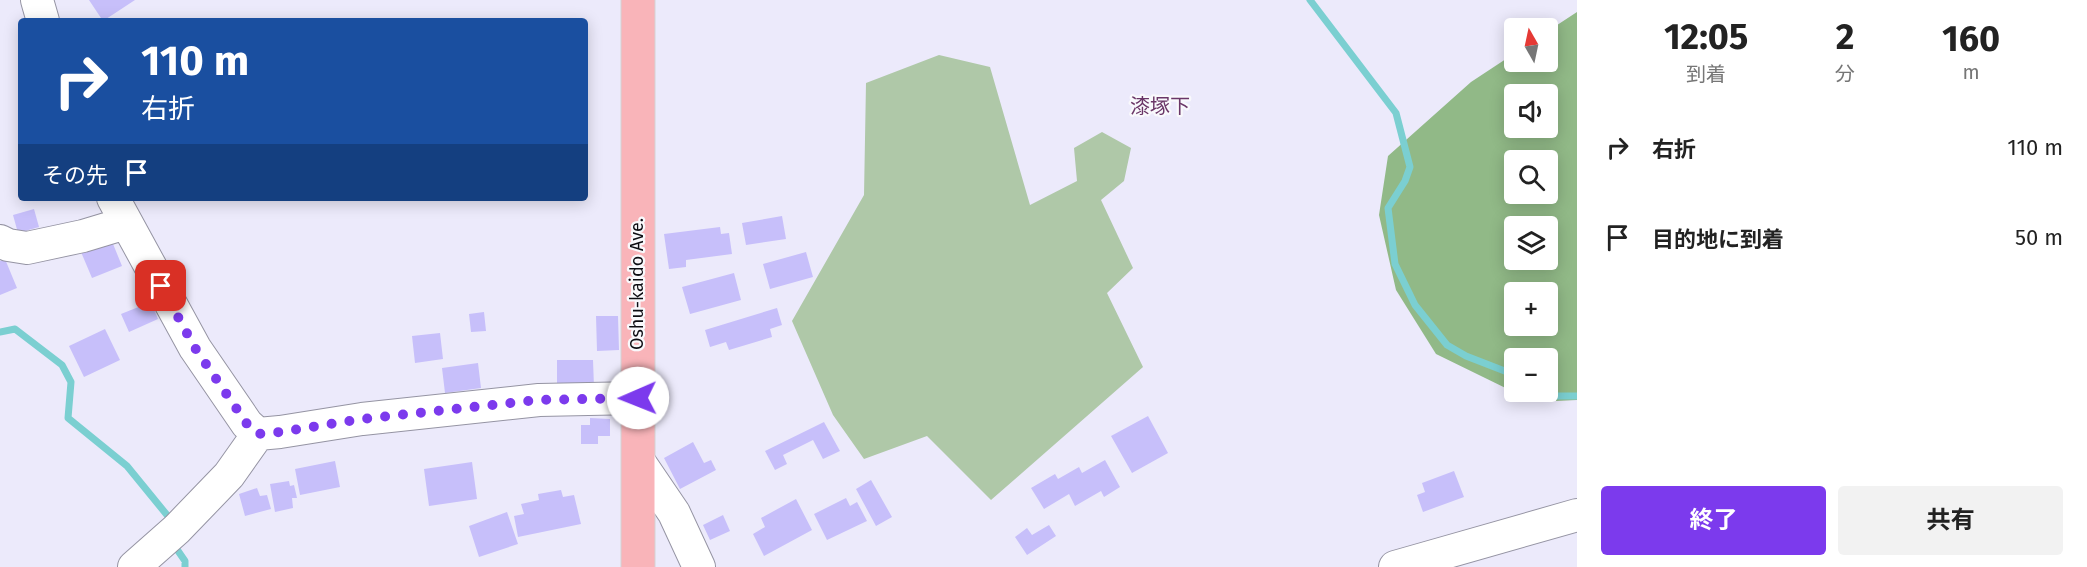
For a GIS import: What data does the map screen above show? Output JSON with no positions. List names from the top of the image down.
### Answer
{
  "streets": {
    "highway": ["Oshu-kaido Ave."]
  },
  "districts": ["漆塚下"],
  "north": "top",
  "page": {
    "eta": [
      "12:05",
      "到着",
      "2",
      "分",
      "160",
      "m"
    ],
    "map_buttons": ["+", "−"],
    "turn": ["110 m", "右折"],
    "list": [
      {
        "name": "右折",
        "value": "110 m"
      },
      {
        "name": "目的地に到着",
        "value": "50 m"
      }
    ],
    "then": "その先",
    "buttons": ["終了", "共有"]
  }
}
